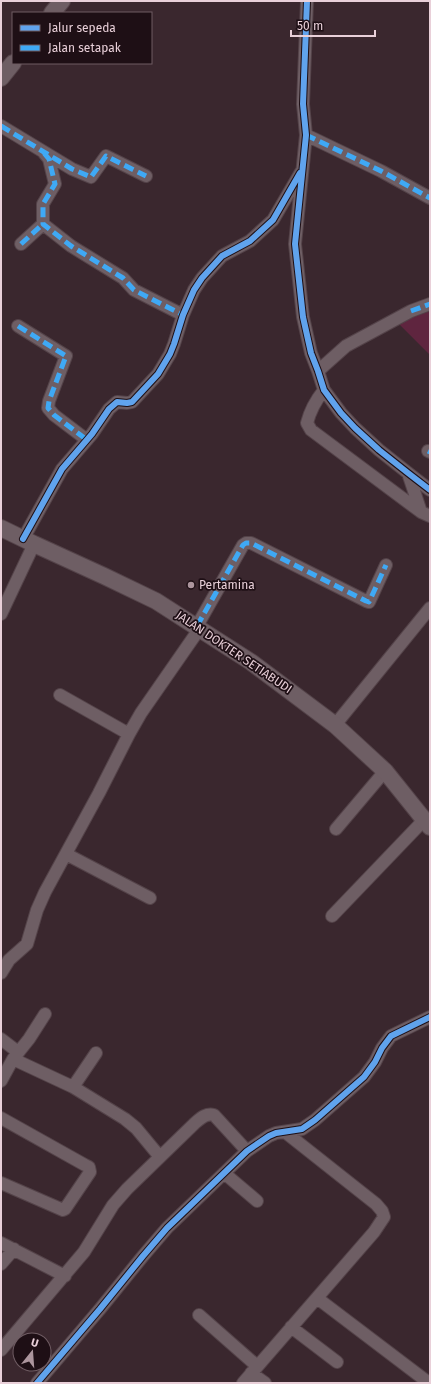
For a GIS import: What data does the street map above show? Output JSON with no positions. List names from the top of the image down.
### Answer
{
  "streets": {
    "main road": ["JALAN DOKTER SETIABUDI"]
  },
  "places": ["Pertamina"],
  "legend": ["Jalur sepeda", "Jalan setapak"],
  "scale_bar": "50 m",
  "north": "top"
}
